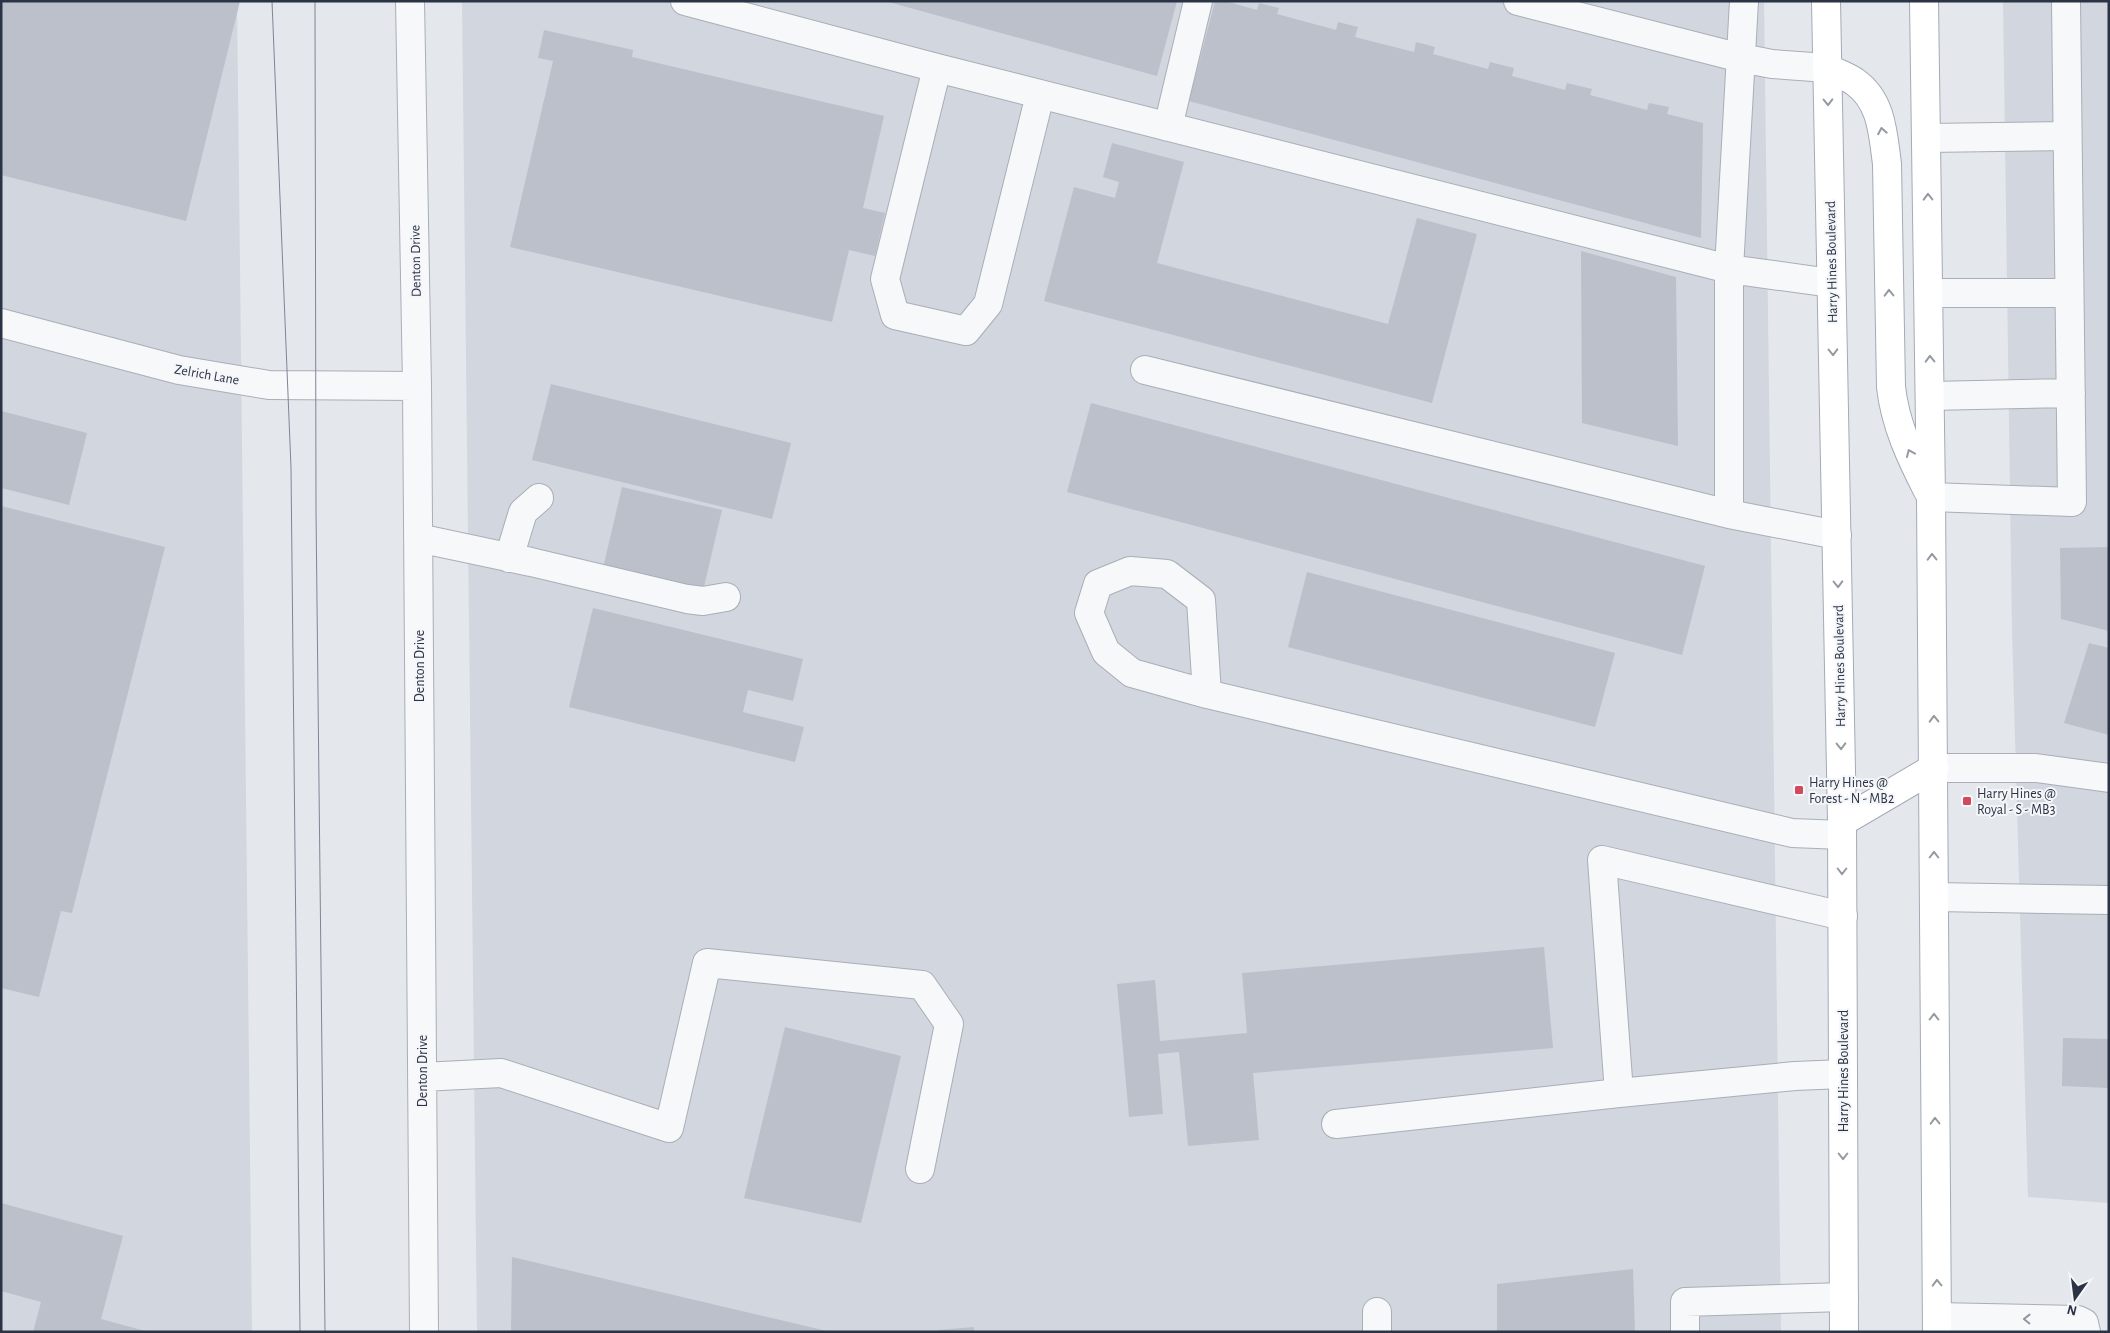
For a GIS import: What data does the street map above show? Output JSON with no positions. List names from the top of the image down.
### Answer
{
  "streets": {
    "main road": ["Harry Hines Boulevard"],
    "street": ["Denton Drive", "Zelrich Lane"]
  },
  "crossings": [
    ["Denton Drive", "Zelrich Lane"]
  ],
  "places": {
    "transit": ["Harry Hines @ Forest - N - MB2", "Harry Hines @ Royal - S - MB3"]
  },
  "north": "bottom"
}
